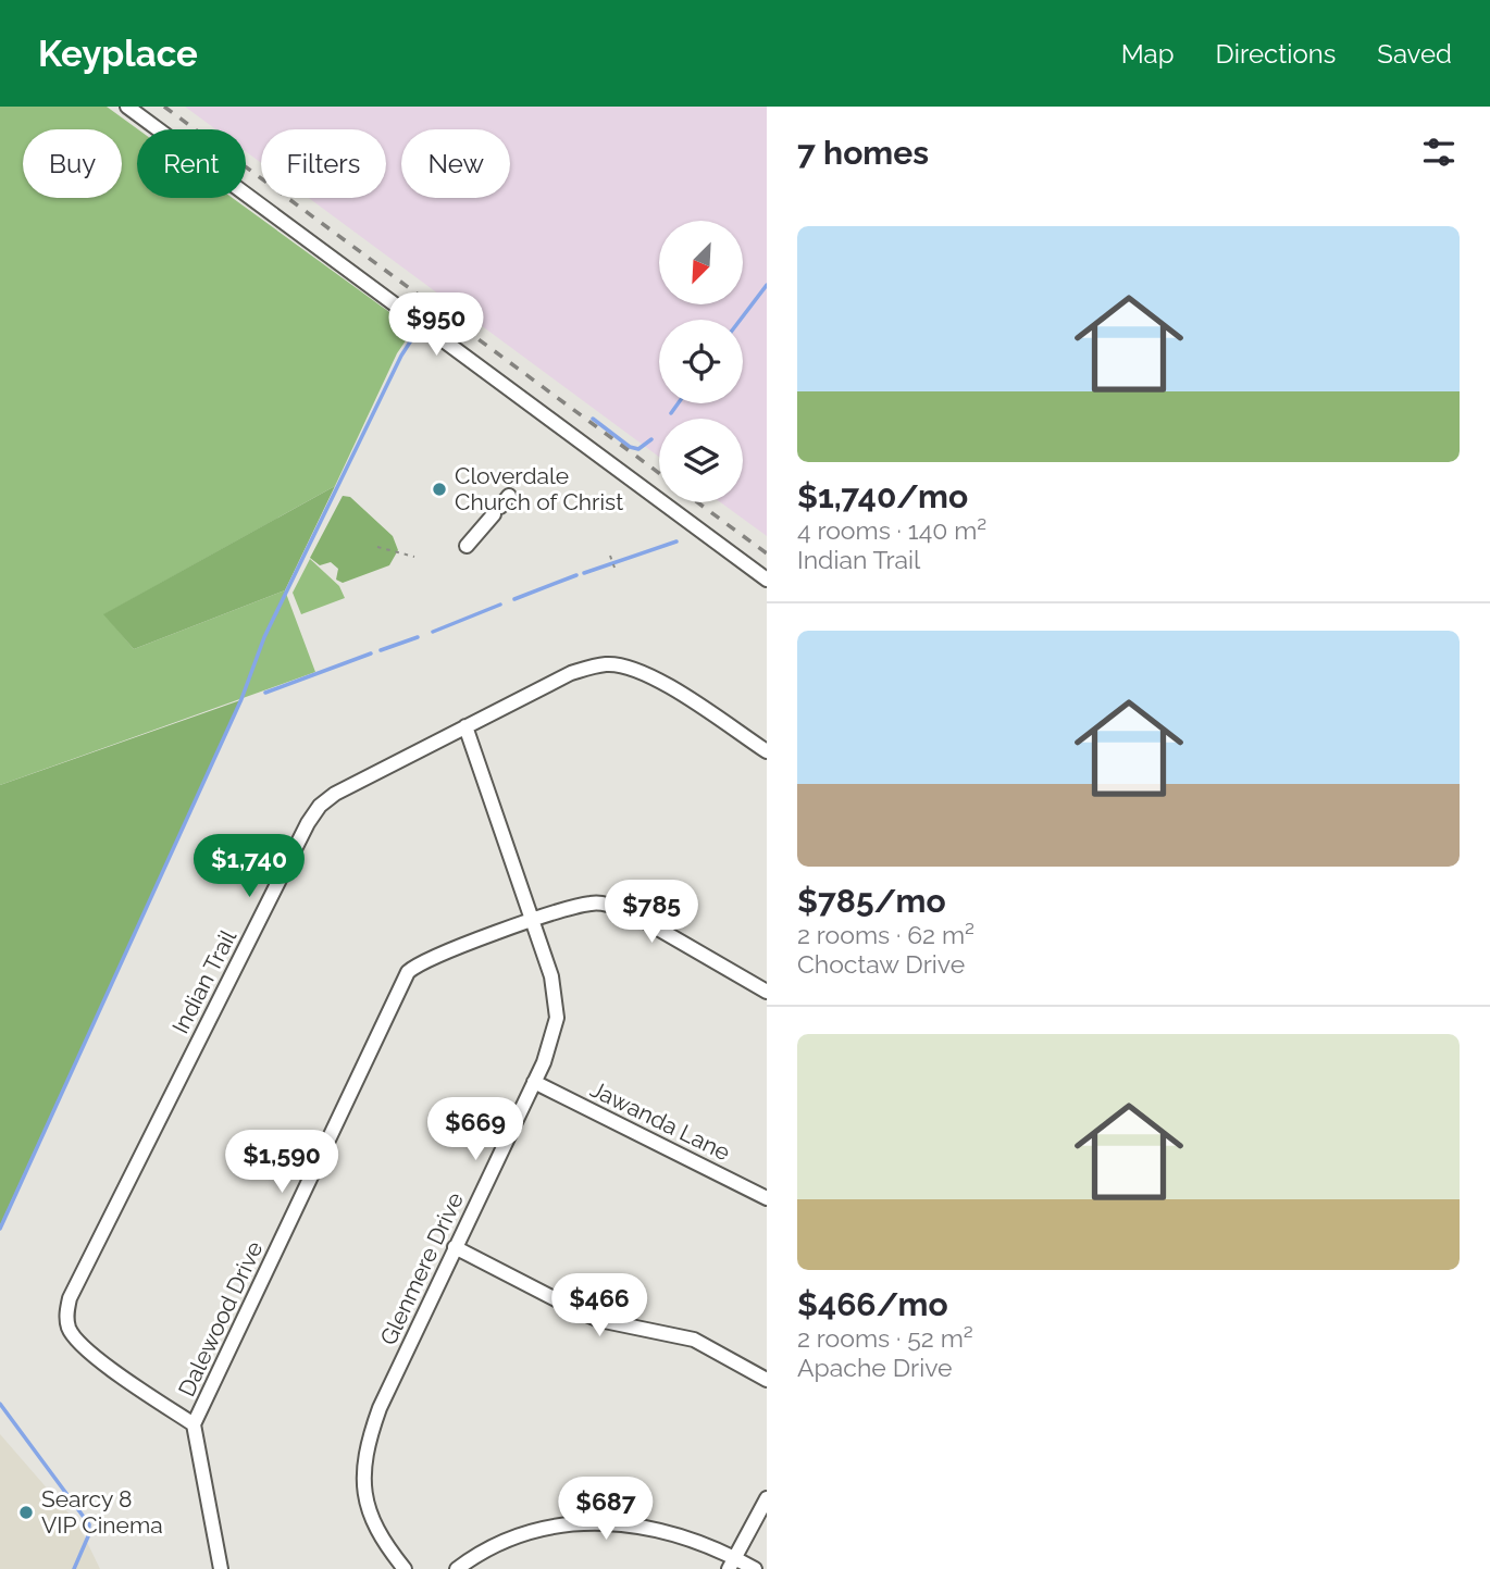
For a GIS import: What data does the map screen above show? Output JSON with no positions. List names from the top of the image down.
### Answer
{
  "streets": {
    "street": [
      "Indian Trail",
      "Jawanda Lane",
      "Glenmere Drive",
      "Dalewood Drive"
    ]
  },
  "crossings": [
    ["Indian Trail", "Glenmere Drive"],
    ["Indian Trail", "Dalewood Drive"],
    ["Jawanda Lane", "Glenmere Drive"],
    ["Glenmere Drive", "Dalewood Drive"]
  ],
  "places": ["Cloverdale Church of Christ", "Searcy 8 VIP Cinema"],
  "north": "bottom left",
  "page": {
    "header": "Keyplace",
    "nav": ["Map", "Directions", "Saved"],
    "heading": "7 homes",
    "chip": [
      "Buy",
      "Rent",
      "Filters",
      "New"
    ],
    "list": [
      {
        "name": "$1,740/mo",
        "note": "4 rooms · 140 m² · Indian Trail"
      },
      {
        "name": "$785/mo",
        "note": "2 rooms · 62 m² · Choctaw Drive"
      },
      {
        "name": "$466/mo",
        "note": "2 rooms · 52 m² · Apache Drive"
      }
    ],
    "price": [
      "$950",
      "$1,740",
      "$785",
      "$669",
      "$1,590",
      "$466",
      "$687"
    ]
  }
}
